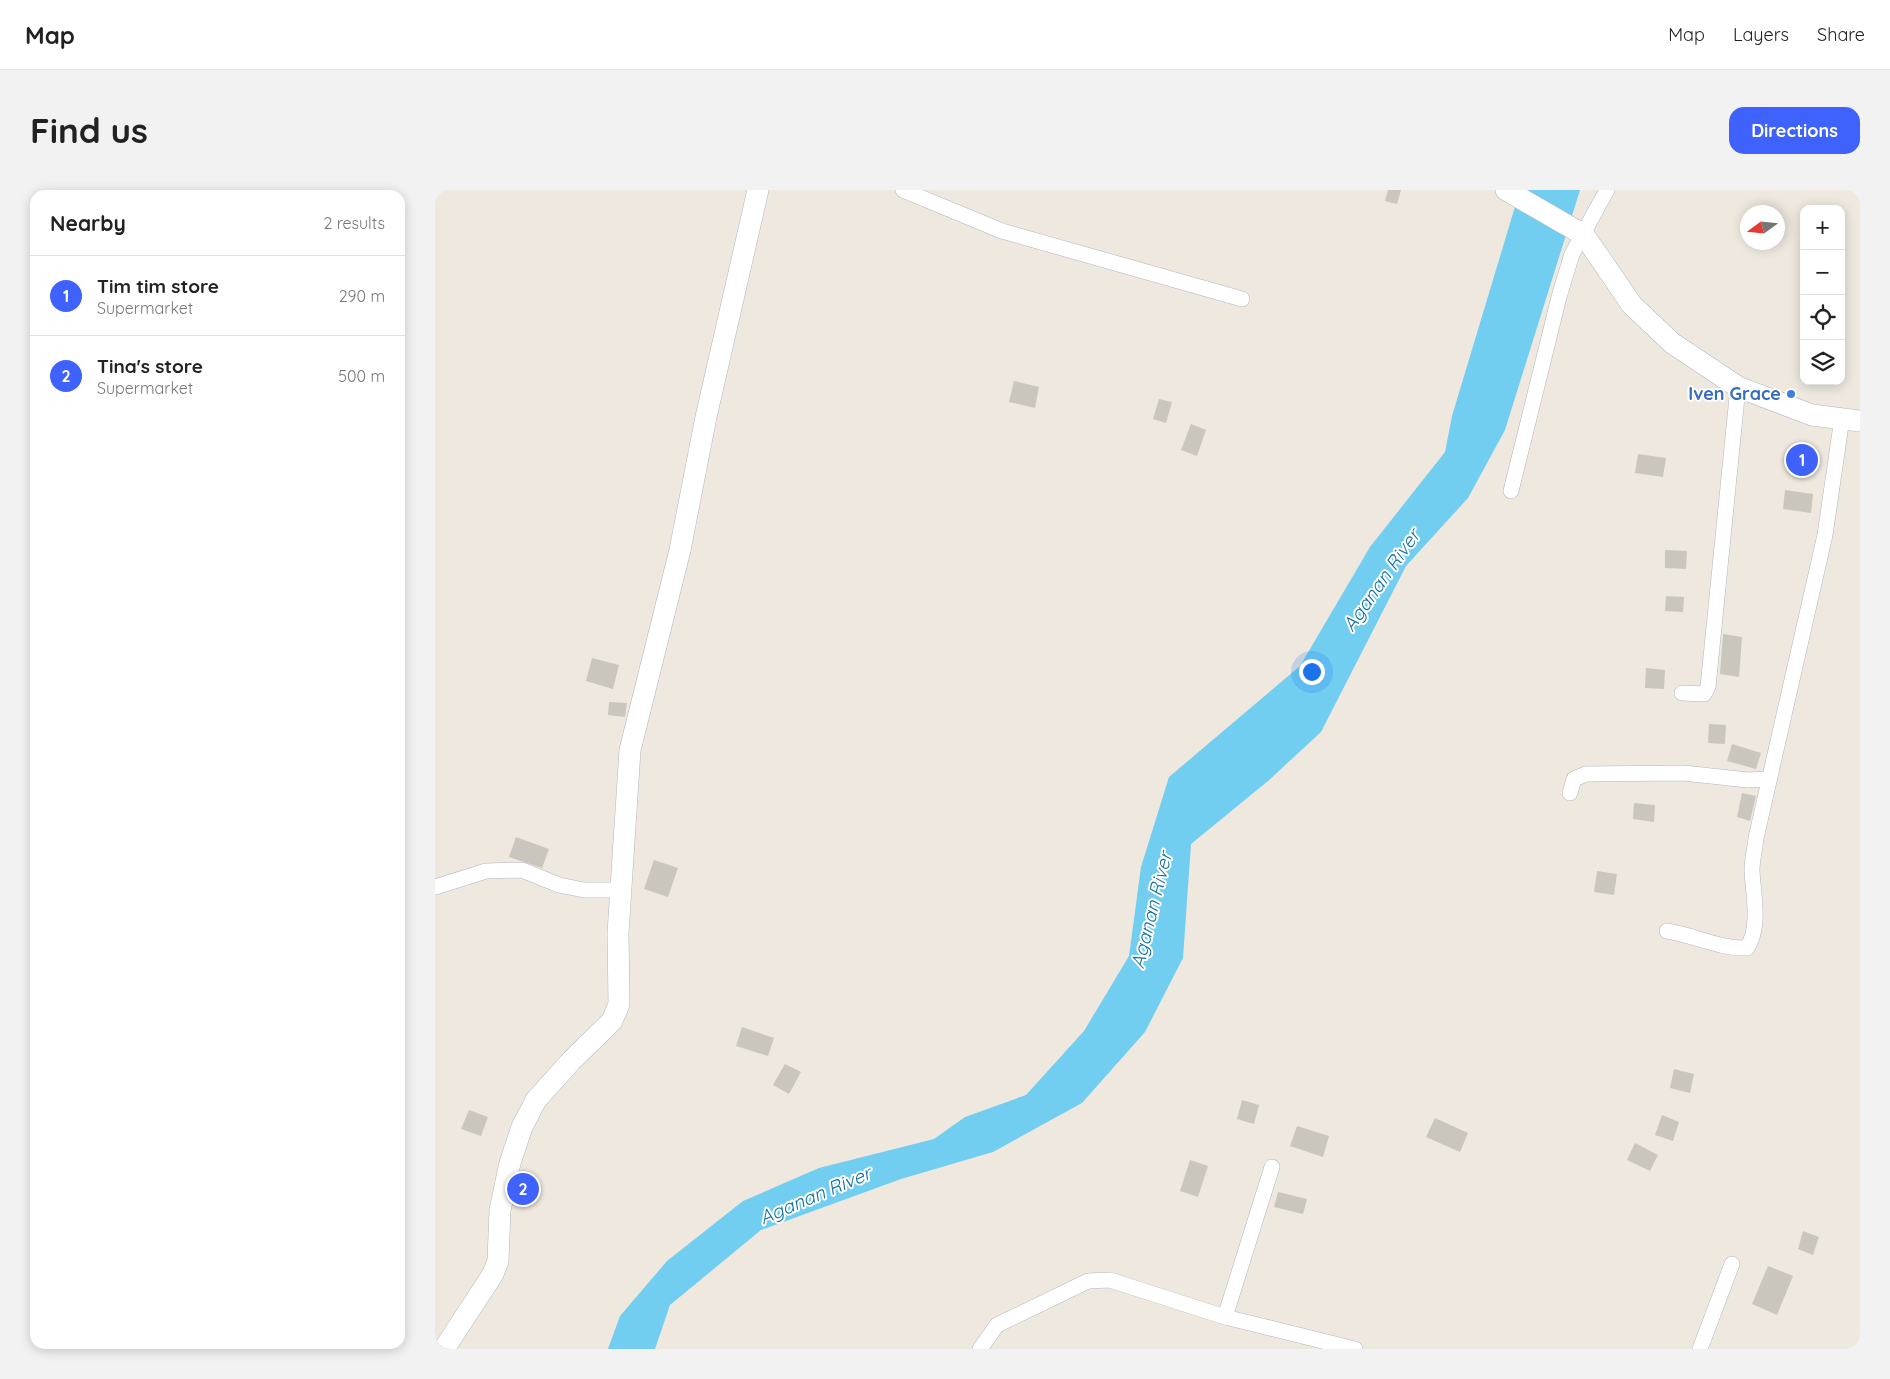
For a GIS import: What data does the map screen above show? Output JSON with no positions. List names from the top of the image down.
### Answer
{
  "water": ["Aganan River"],
  "places": ["Iven Grace"],
  "north": "left",
  "page": {
    "header": "Map",
    "nav": ["Map", "Layers", "Share"],
    "buttons": "Directions",
    "title": "Find us",
    "heading": ["Nearby", "2 results"],
    "map_buttons": ["+", "−"],
    "list": [
      {
        "mark": "1",
        "name": "Tim tim store",
        "note": "Supermarket",
        "value": "290 m"
      },
      {
        "mark": "2",
        "name": "Tina's store",
        "note": "Supermarket",
        "value": "500 m"
      }
    ],
    "pins": ["1", "2"]
  }
}
